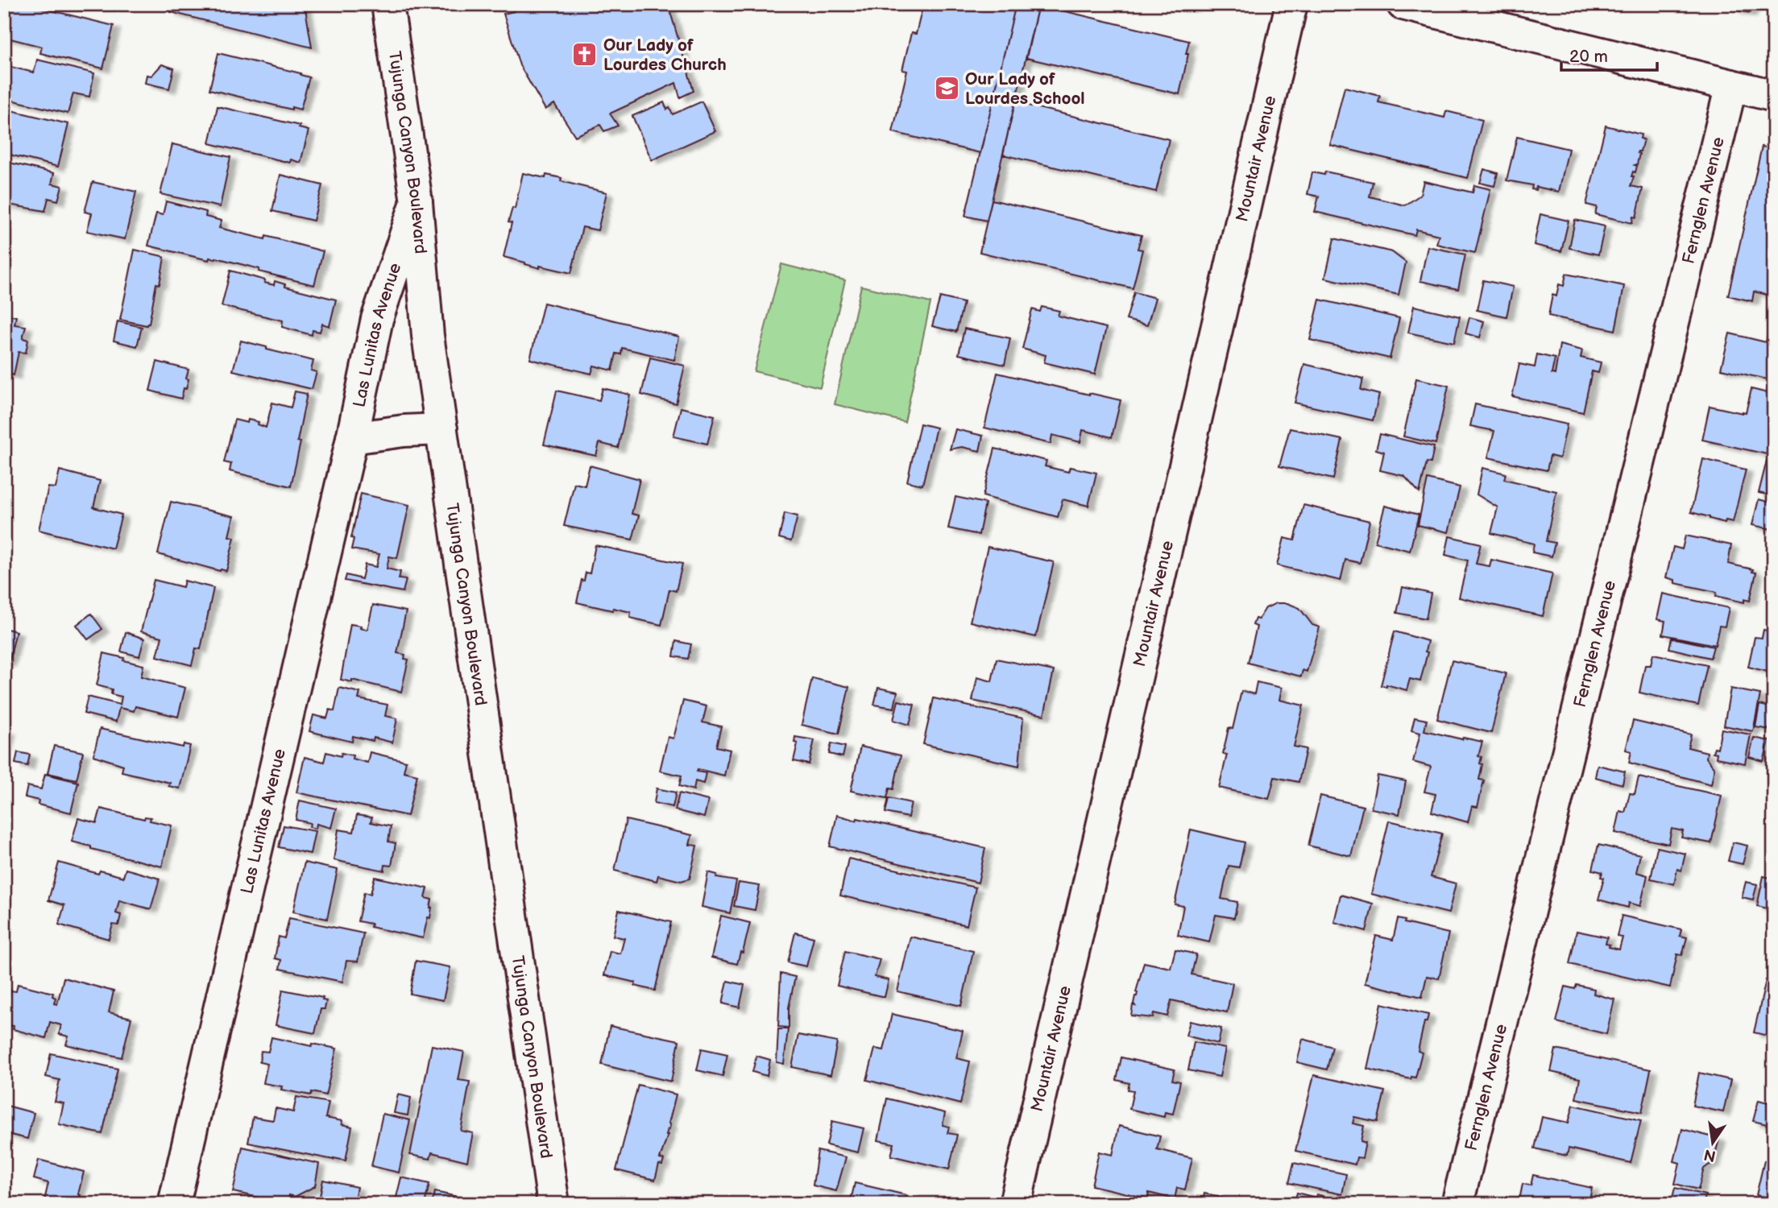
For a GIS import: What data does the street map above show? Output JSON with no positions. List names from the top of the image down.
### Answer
{
  "streets": {
    "street": [
      "Tujunga Canyon Boulevard",
      "Mountair Avenue",
      "Fernglen Avenue",
      "Las Lunitas Avenue"
    ]
  },
  "crossings": [
    ["Tujunga Canyon Boulevard", "Las Lunitas Avenue"]
  ],
  "places": {
    "church": ["Our Lady of Lourdes Church"],
    "school or university": ["Our Lady of Lourdes School"]
  },
  "scale_bar": "20 m",
  "north": "bottom"
}
